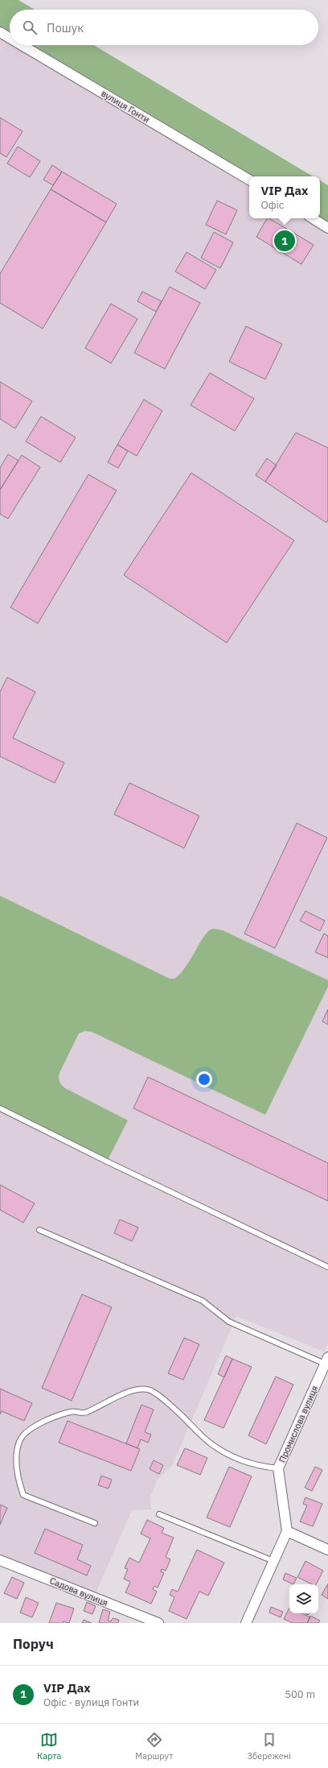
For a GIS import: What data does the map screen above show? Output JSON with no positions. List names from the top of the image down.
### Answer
{
  "streets": {
    "street": ["вулиця Гонти", "Промислова вулиця", "Садова вулиця"]
  },
  "page": {
    "search": "Пошук",
    "popup": ["VIP Дах", "Офіс"],
    "pins": "1",
    "heading": "Поруч",
    "list": [
      {
        "mark": "1",
        "name": "VIP Дах",
        "note": "Офіс · вулиця Гонти",
        "value": "500 m"
      }
    ],
    "nav": ["Карта", "Маршрут", "Збережені"]
  }
}
